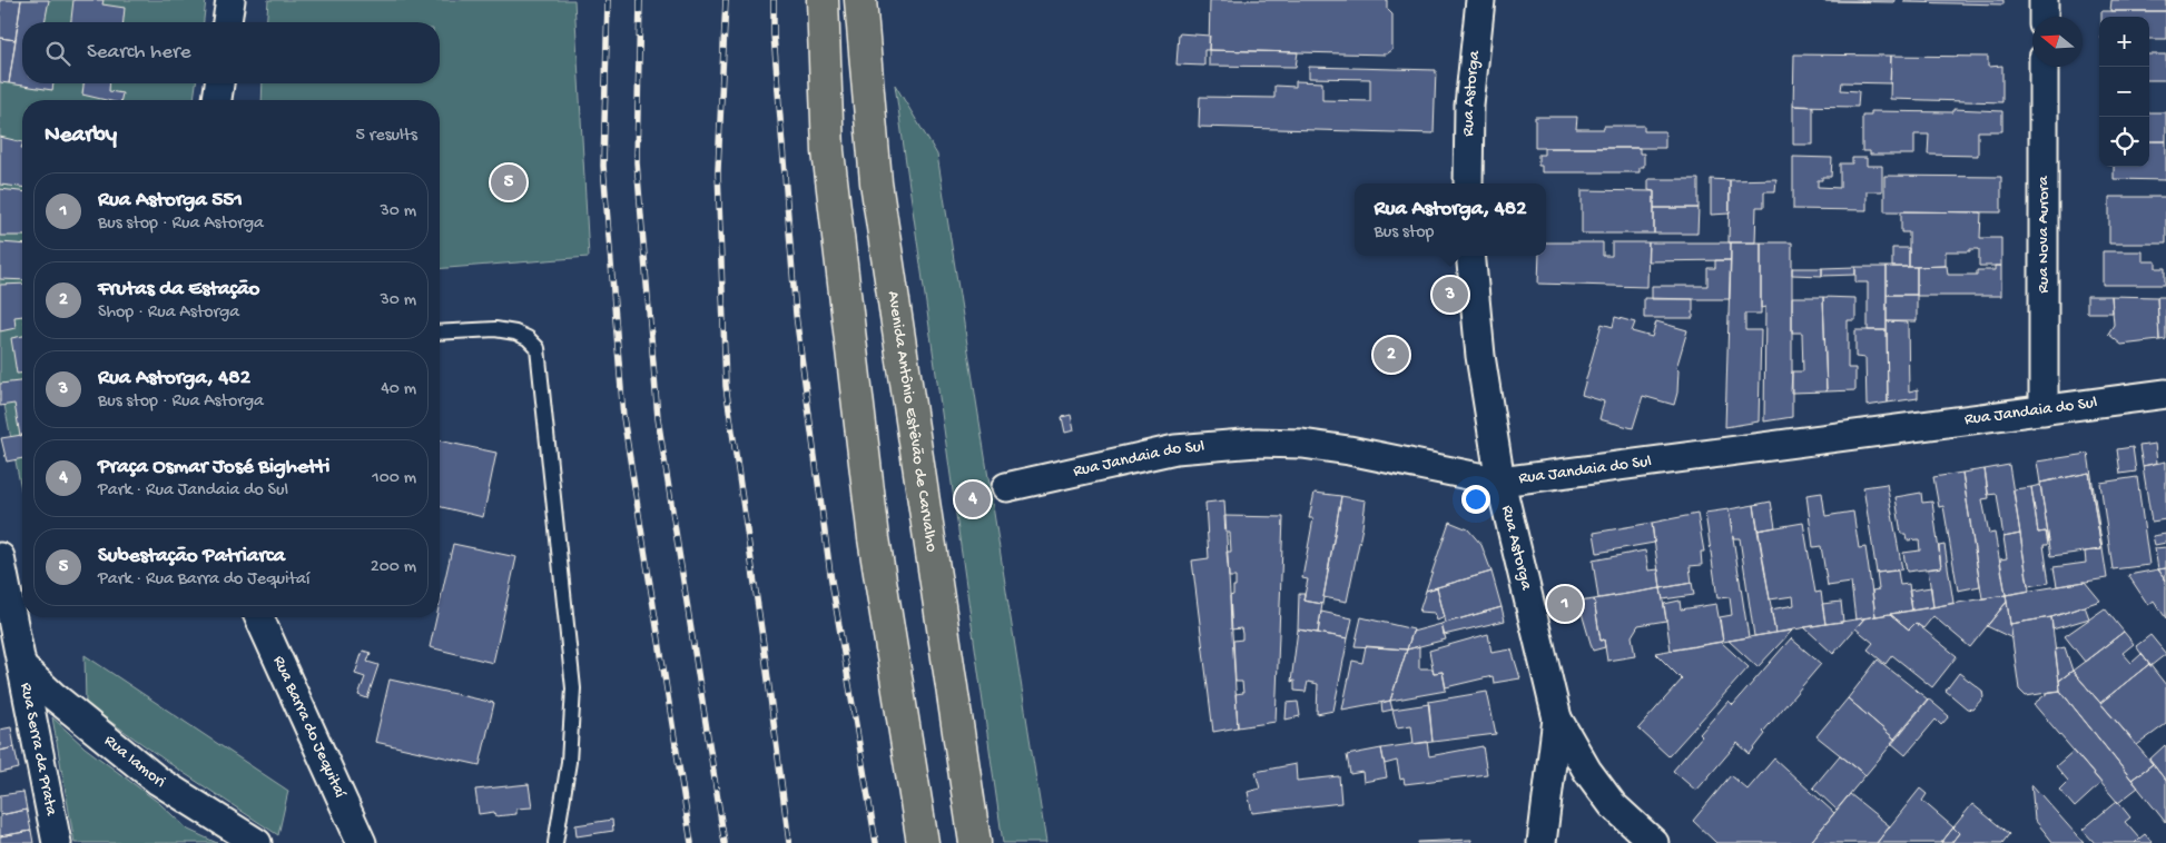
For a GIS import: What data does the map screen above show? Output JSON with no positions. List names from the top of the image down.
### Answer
{
  "streets": {
    "highway": ["Avenida Antônio Estêvão de Carvalho"],
    "street": [
      "Rua Astorga",
      "Rua Nova Aurora",
      "Rua Jandaia do Sul",
      "Rua Barra do Jequitaí",
      "Rua Serra da Prata",
      "Rua Iamori"
    ]
  },
  "crossings": [
    ["Rua Astorga", "Rua Jandaia do Sul"],
    ["Rua Nova Aurora", "Rua Jandaia do Sul"],
    ["Rua Serra da Prata", "Rua Iamori"]
  ],
  "north": "left",
  "page": {
    "map_buttons": ["+", "−"],
    "search": "Search here",
    "heading": ["Nearby", "5 results"],
    "pins": [
      "5",
      "3",
      "2",
      "4",
      "1"
    ],
    "list": [
      {
        "mark": "1",
        "name": "Rua Astorga 551",
        "note": "Bus stop · Rua Astorga",
        "value": "30 m"
      },
      {
        "mark": "2",
        "name": "Frutas da Estação",
        "note": "Shop · Rua Astorga",
        "value": "30 m"
      },
      {
        "mark": "3",
        "name": "Rua Astorga, 482",
        "note": "Bus stop · Rua Astorga",
        "value": "40 m"
      },
      {
        "mark": "4",
        "name": "Praça Osmar José Bighetti",
        "note": "Park · Rua Jandaia do Sul",
        "value": "100 m"
      },
      {
        "mark": "5",
        "name": "Subestação Patriarca",
        "note": "Park · Rua Barra do Jequitaí",
        "value": "200 m"
      }
    ],
    "popup": ["Rua Astorga, 482", "Bus stop"]
  }
}
